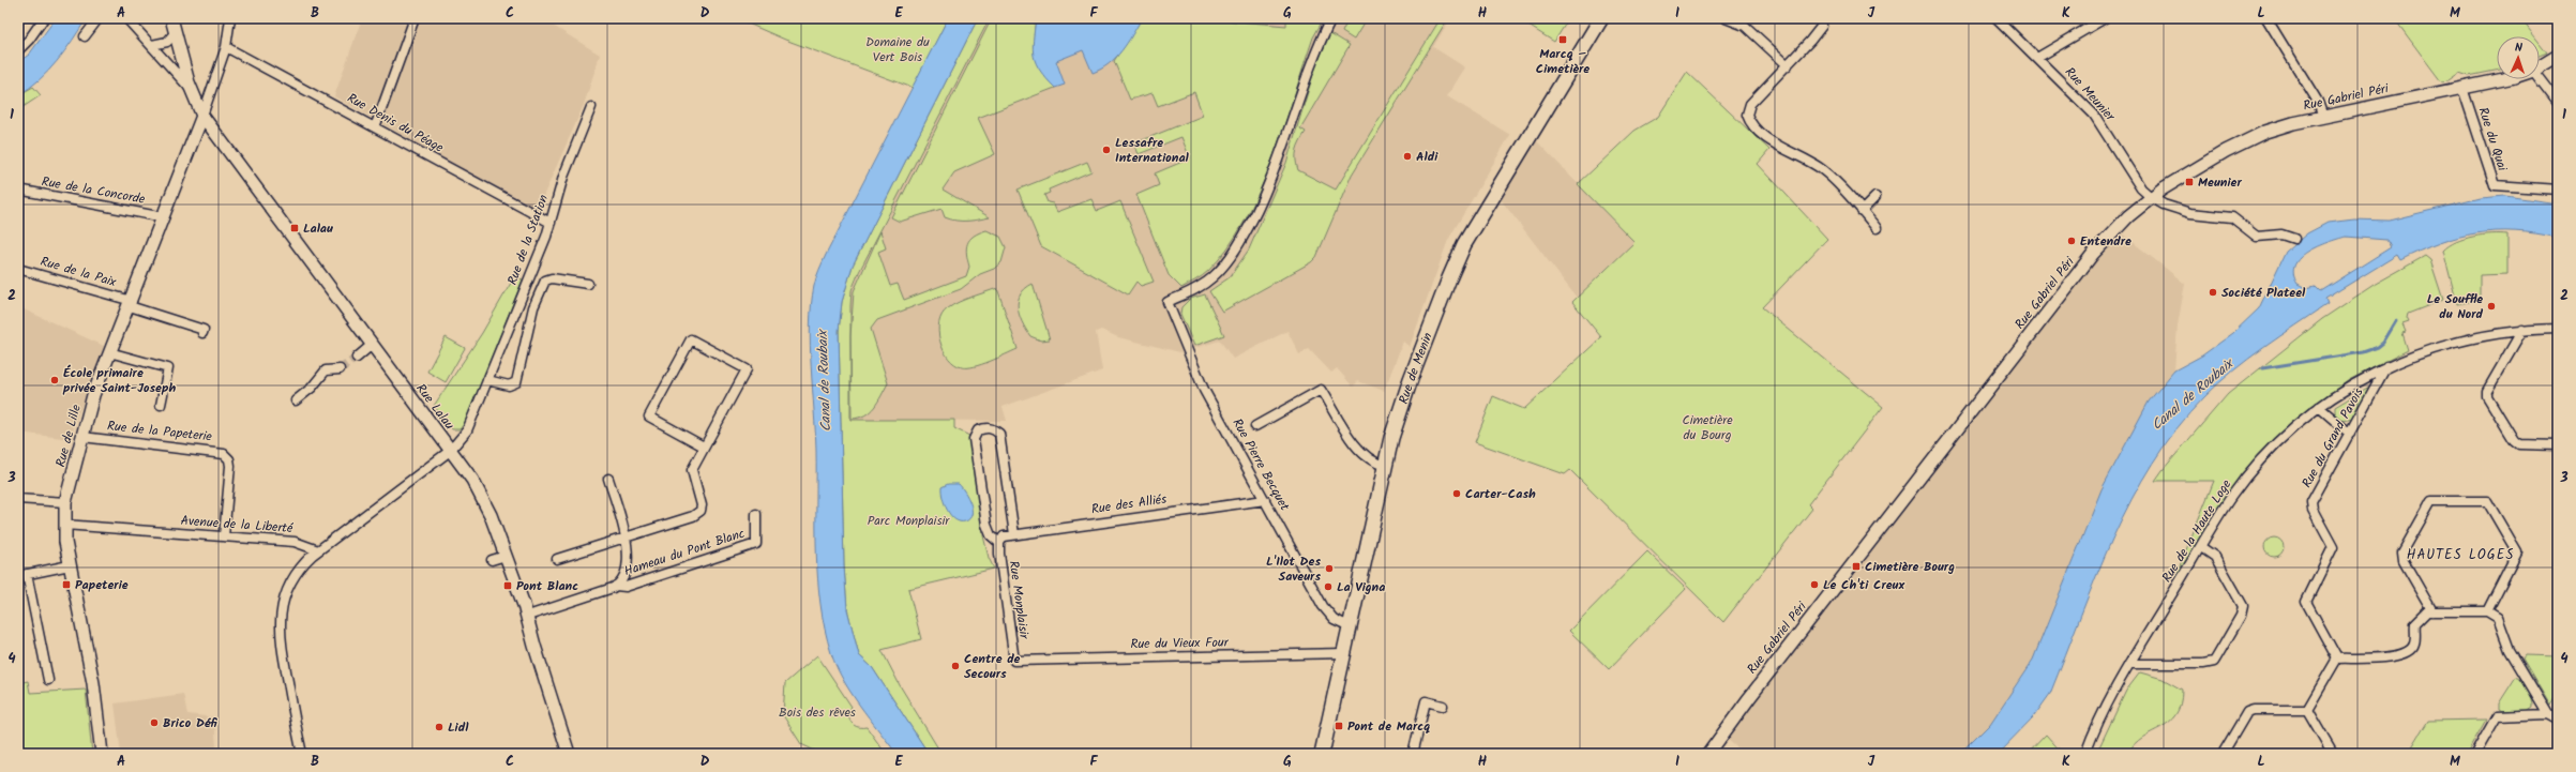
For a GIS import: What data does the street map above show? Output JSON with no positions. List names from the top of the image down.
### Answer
{
  "streets": {
    "main road": [
      "Rue Gabriel Péri",
      "Rue de Menin",
      "Rue Lalau",
      "Rue de Lille"
    ],
    "street": [
      "Rue Meunier",
      "Rue Denis du Péage",
      "Rue du Quai",
      "Rue de la Concorde",
      "Rue de la Station",
      "Rue de la Paix",
      "Rue de la Papeterie",
      "Rue du Grand Pavois",
      "Rue Pierre Becquet",
      "Rue des Alliés",
      "Avenue de la Liberté",
      "Rue de la Haute Loge",
      "Hameau du Pont Blanc",
      "Rue Monplaisir",
      "Rue du Vieux Four"
    ]
  },
  "crossings": [
    ["Rue Meunier", "Rue Gabriel Péri"],
    ["Rue Gabriel Péri", "Rue du Quai"],
    ["Rue Denis du Péage", "Rue de la Station"],
    ["Rue de la Concorde", "Rue de Lille"],
    ["Rue de la Station", "Rue Lalau"],
    ["Rue de la Paix", "Rue de Lille"],
    ["Rue de Menin", "Rue Pierre Becquet"],
    ["Rue de Menin", "Rue du Vieux Four"],
    ["Rue Lalau", "Rue de Lille"],
    ["Rue Lalau", "Hameau du Pont Blanc"],
    ["Rue de la Papeterie", "Rue de Lille"],
    ["Rue de la Papeterie", "Avenue de la Liberté"],
    ["Rue de Lille", "Avenue de la Liberté"],
    ["Rue du Grand Pavois", "Rue de la Haute Loge"],
    ["Rue Pierre Becquet", "Rue des Alliés"],
    ["Rue des Alliés", "Rue Monplaisir"],
    ["Rue Monplaisir", "Rue du Vieux Four"]
  ],
  "districts": ["HAUTES LOGES"],
  "water": ["Canal de Roubaix"],
  "parks": [
    "Domaine du Vert Bois",
    "Cimetière du Bourg",
    "Parc Monplaisir",
    "Bois des rêves"
  ],
  "places": {
    "transit": [
      "Marcq – Cimetière",
      "Meunier",
      "Lalau",
      "Cimetière Bourg",
      "Papeterie",
      "Pont Blanc",
      "Pont de Marcq"
    ],
    "other": [
      "Lessafre International",
      "Aldi",
      "Entendre",
      "Société Plateel",
      "Le Souffle du Nord",
      "École primaire privée Saint-Joseph",
      "Carter-Cash",
      "L'Ilot Des Saveurs",
      "Le Ch'ti Creux",
      "La Vigna",
      "Centre de Secours",
      "Brico Défi",
      "Lidl"
    ]
  },
  "north": "top",
  "grid": {
    "columns": [
      "A",
      "B",
      "C",
      "D",
      "E",
      "F",
      "G",
      "H",
      "I",
      "J",
      "K",
      "L",
      "M"
    ],
    "rows": [
      "1",
      "2",
      "3",
      "4"
    ]
  }
}
